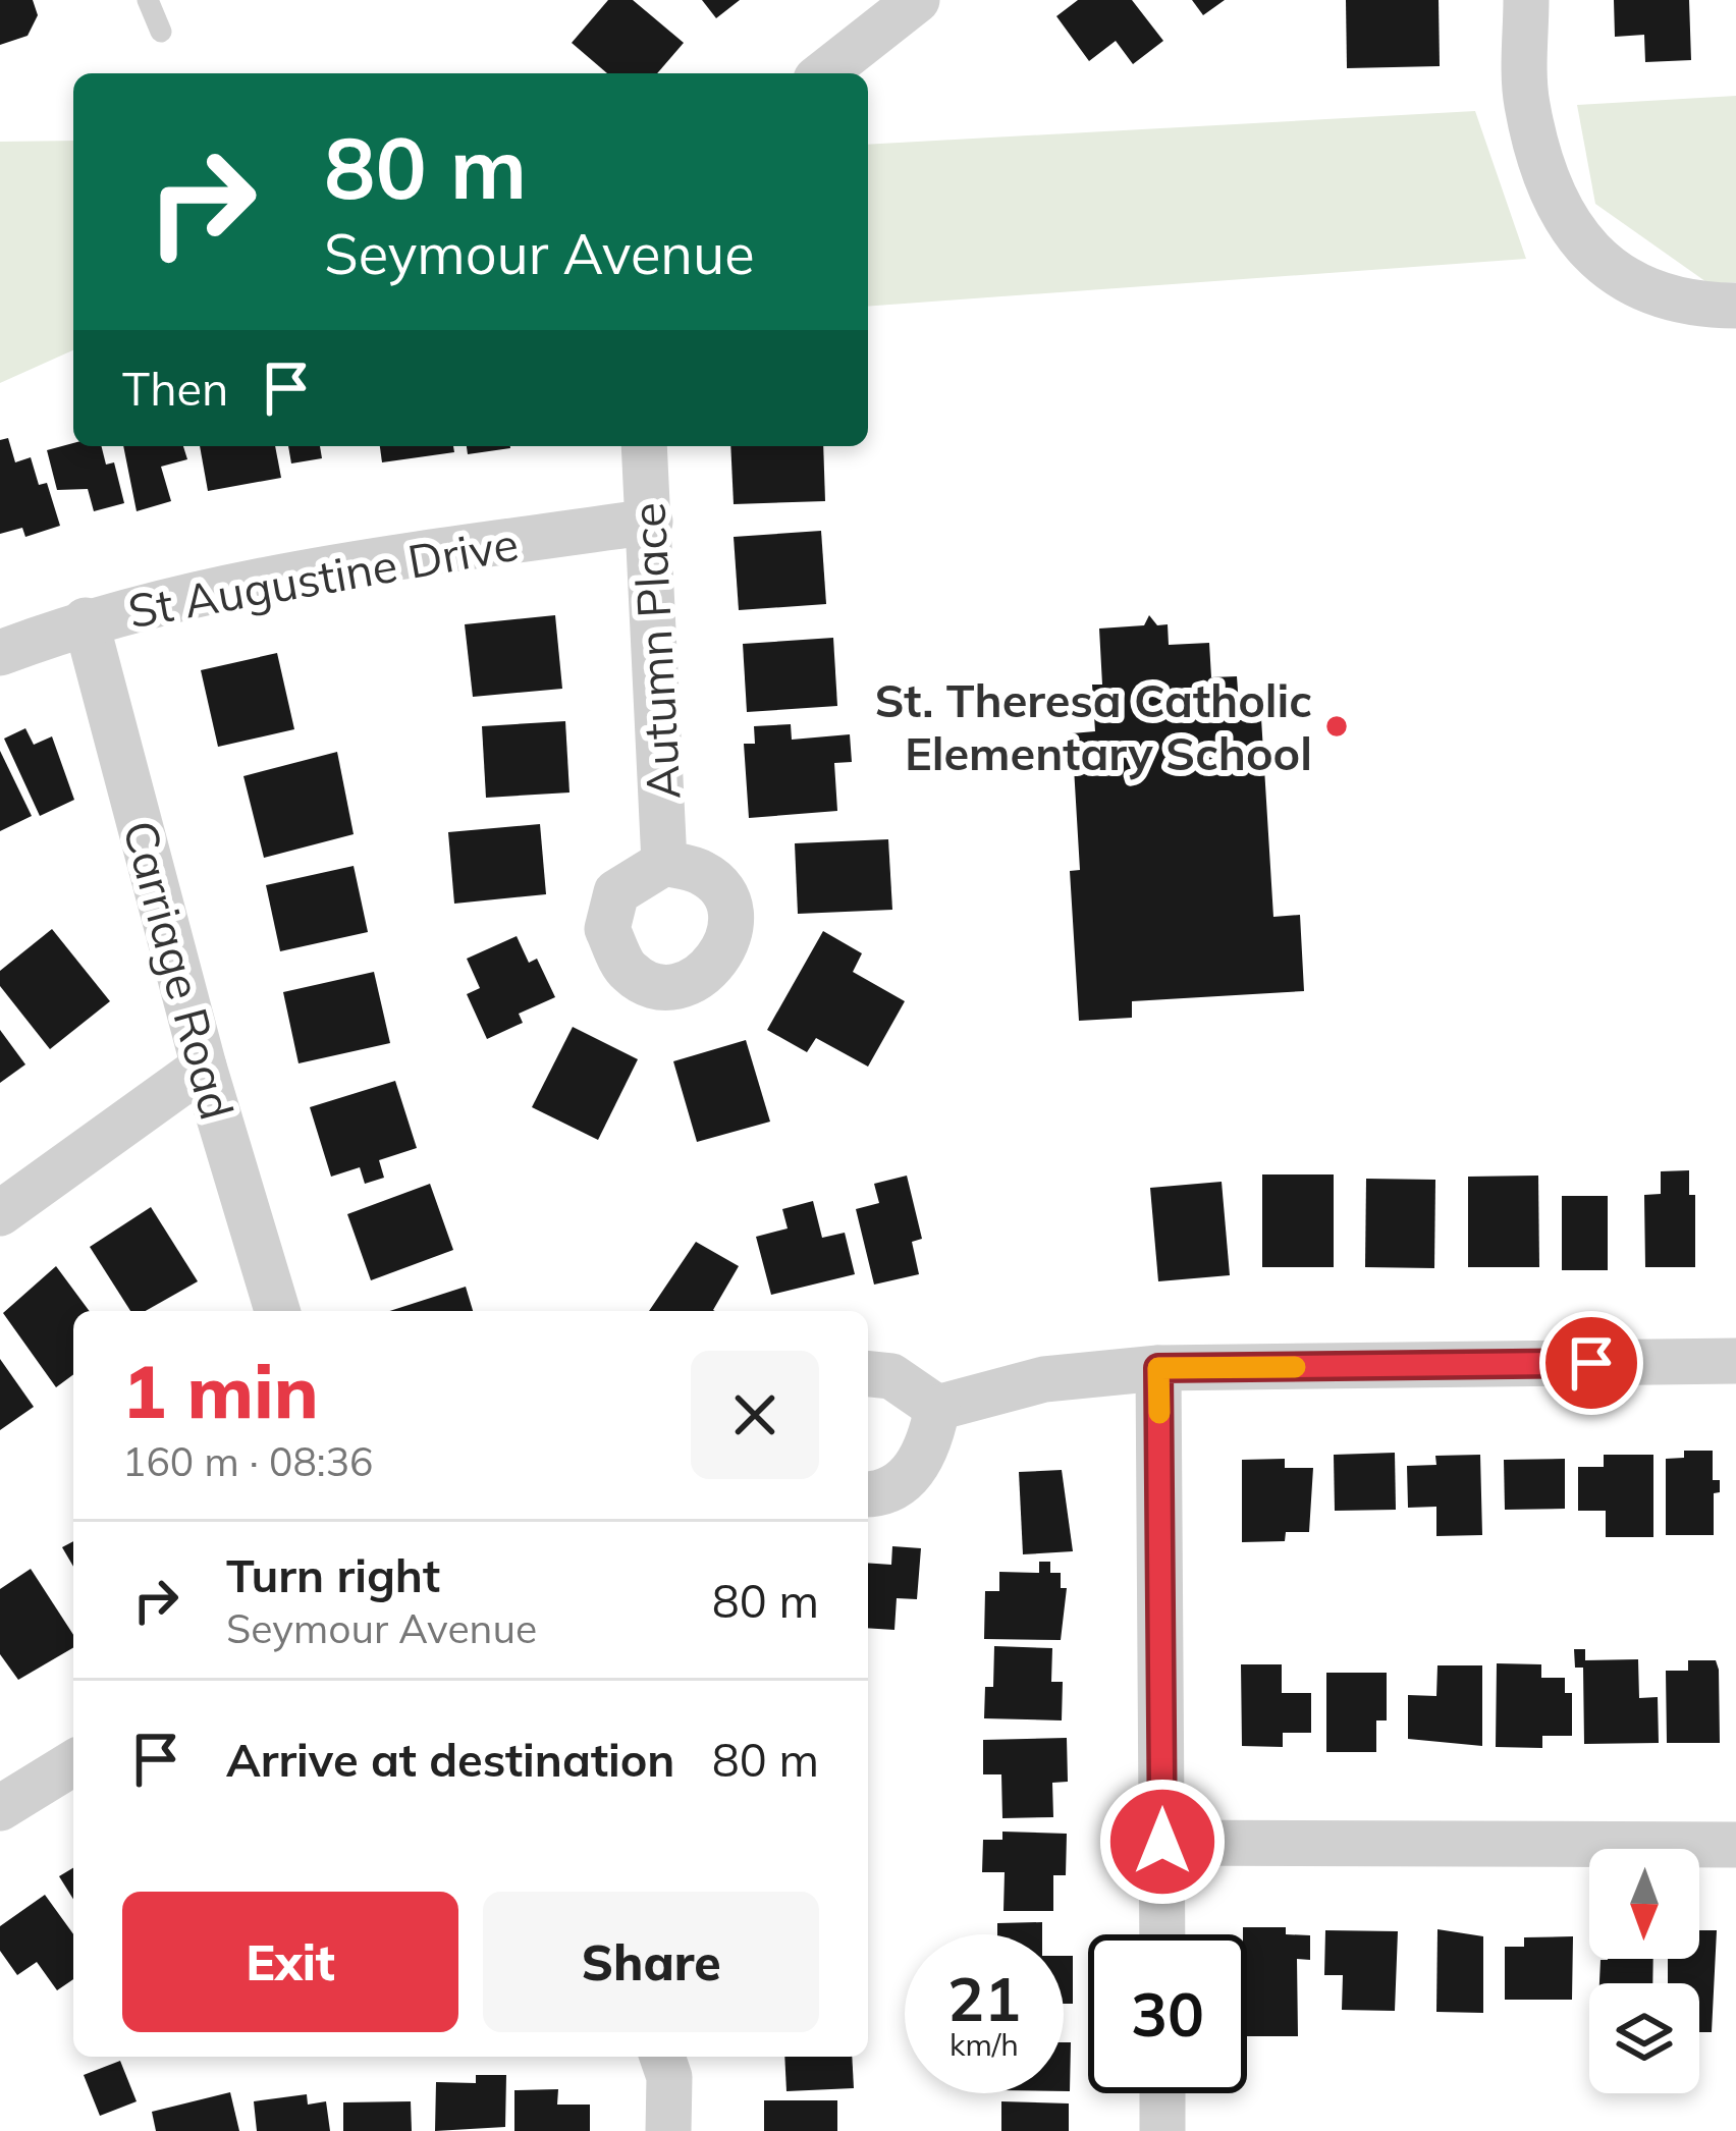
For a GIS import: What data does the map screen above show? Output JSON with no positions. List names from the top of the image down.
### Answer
{
  "streets": {
    "street": ["St Augustine Drive", "Autumn Place", "Carriage Road"]
  },
  "crossings": [
    ["St Augustine Drive", "Autumn Place"],
    ["St Augustine Drive", "Carriage Road"]
  ],
  "places": ["St. Theresa Catholic Elementary School"],
  "north": "bottom",
  "page": {
    "turn": ["80 m", "Seymour Avenue"],
    "then": "Then",
    "heading": ["1 min", "160 m · 08:36"],
    "list": [
      {
        "name": "Turn right",
        "note": "Seymour Avenue",
        "value": "80 m"
      },
      {
        "name": "Arrive at destination",
        "value": "80 m"
      }
    ],
    "buttons": ["Exit", "Share"],
    "speed": "21 km/h",
    "limit": "30"
  }
}
